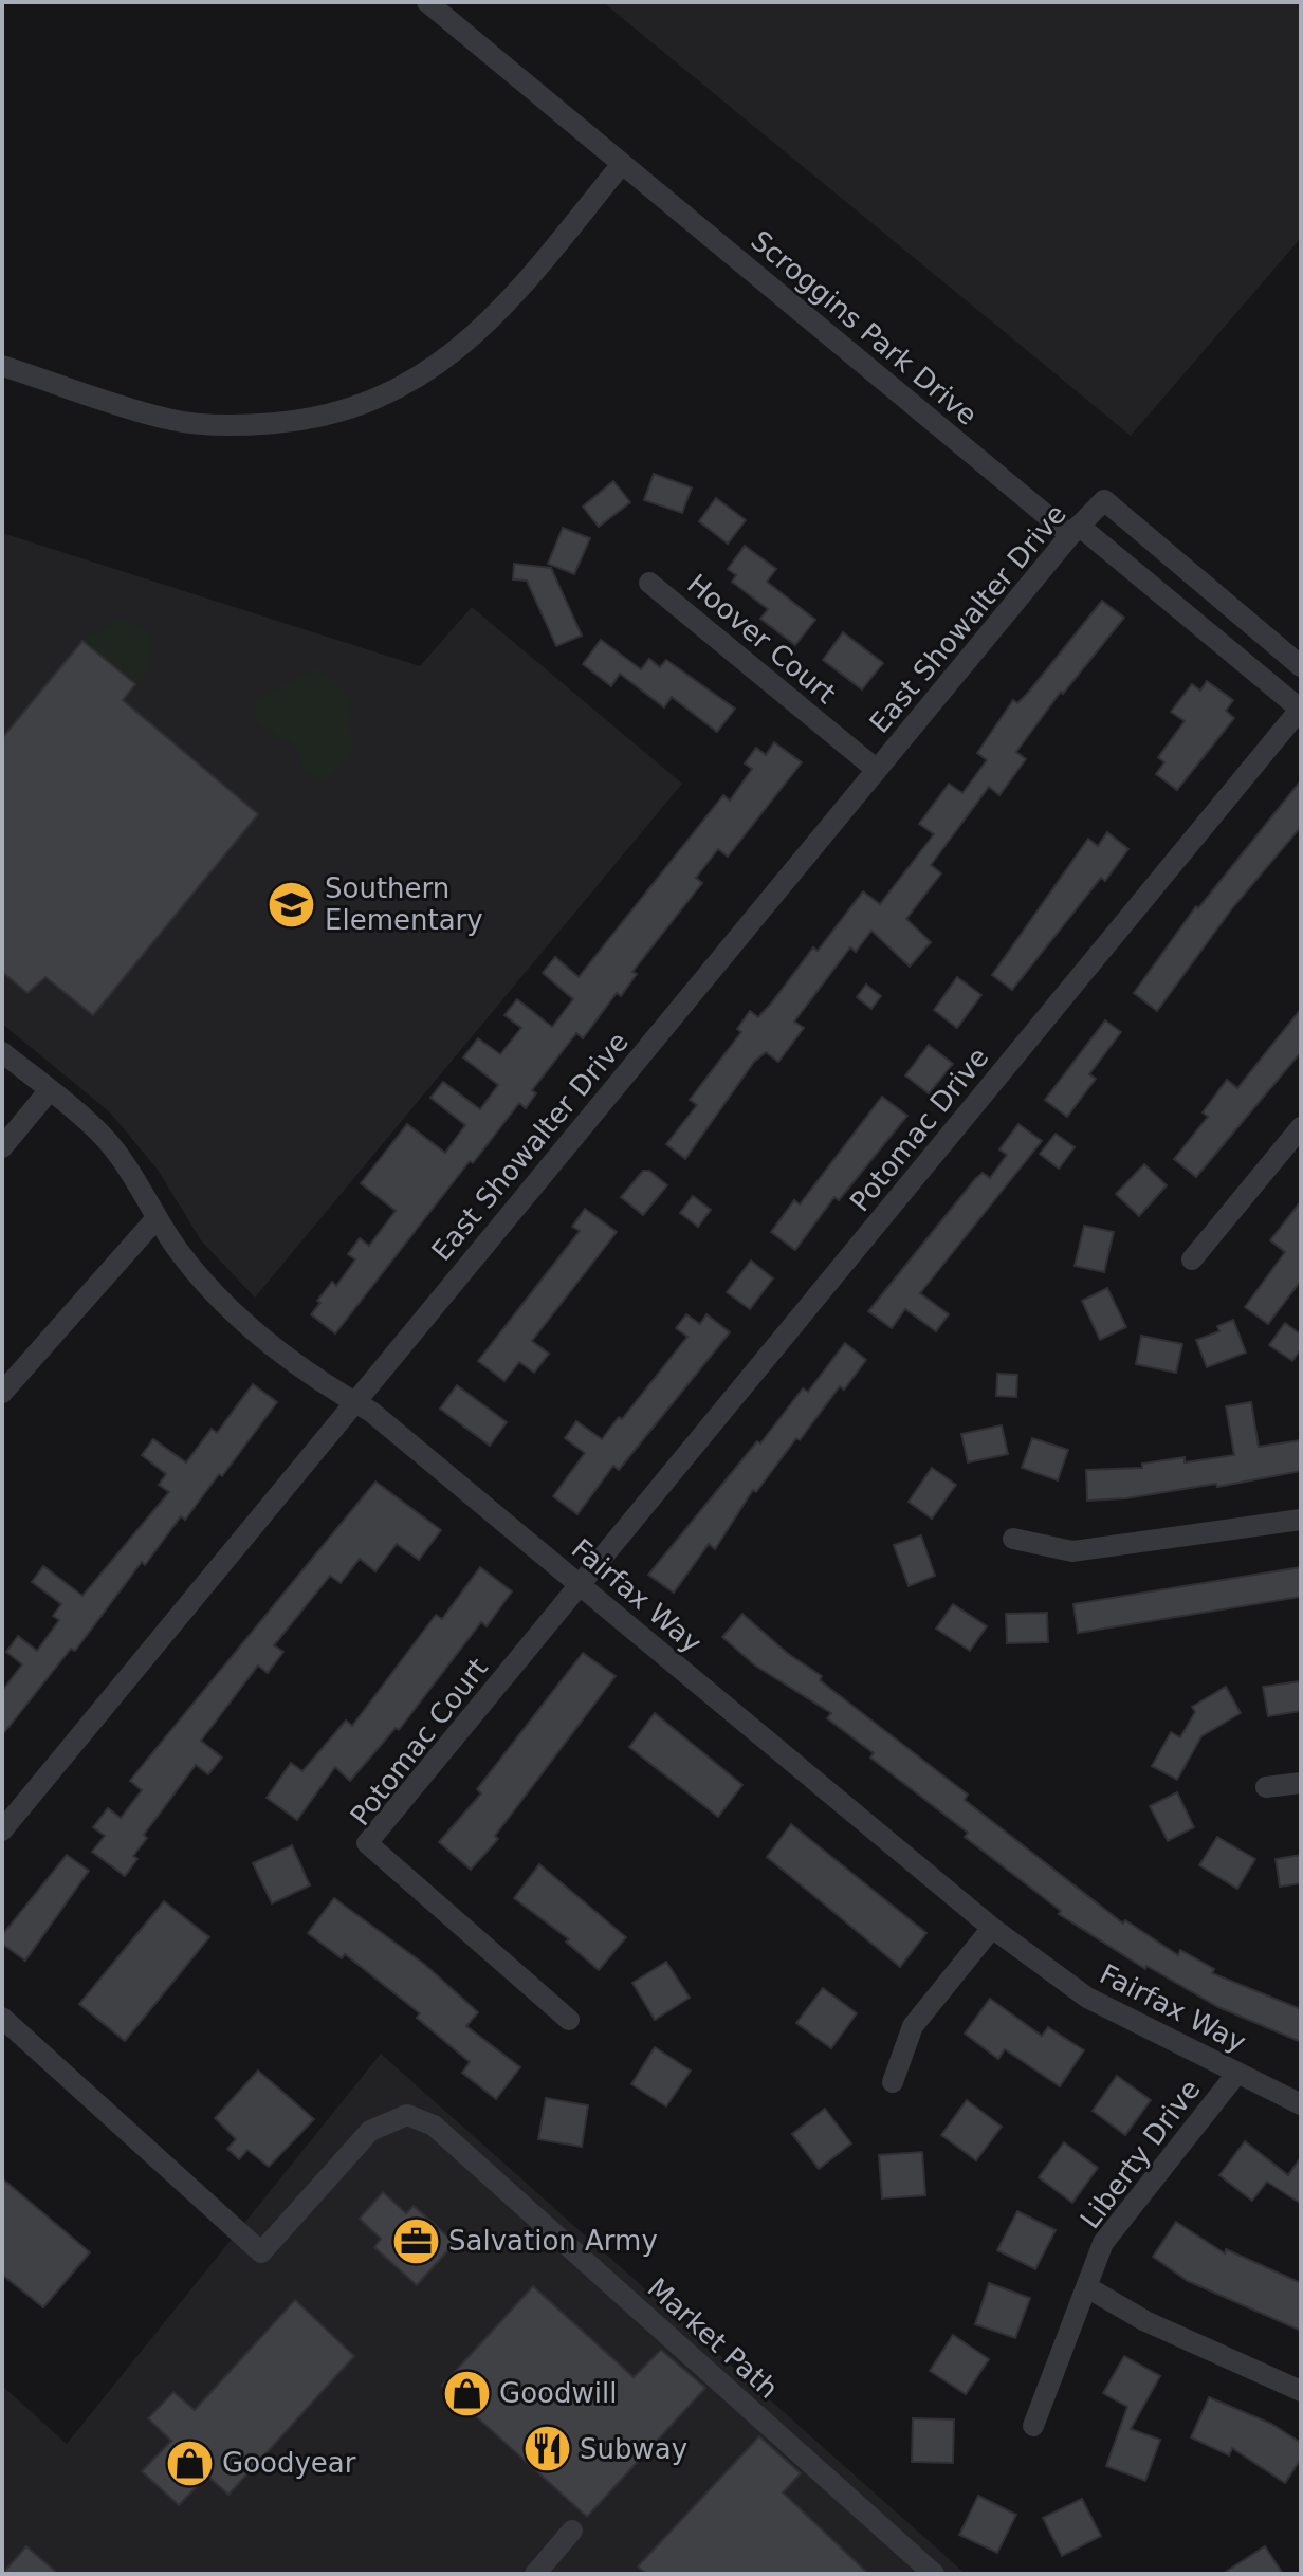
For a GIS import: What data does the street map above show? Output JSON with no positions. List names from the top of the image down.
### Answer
{
  "streets": {
    "street": [
      "Scroggins Park Drive",
      "East Showalter Drive",
      "Hoover Court",
      "Potomac Drive",
      "Fairfax Way",
      "Potomac Court",
      "Liberty Drive",
      "Market Path"
    ]
  },
  "crossings": [
    ["Scroggins Park Drive", "East Showalter Drive"],
    ["Scroggins Park Drive", "Potomac Drive"],
    ["East Showalter Drive", "Hoover Court"],
    ["East Showalter Drive", "Fairfax Way"],
    ["Potomac Drive", "Fairfax Way"],
    ["Potomac Drive", "Potomac Court"],
    ["Fairfax Way", "Potomac Court"],
    ["Fairfax Way", "Liberty Drive"]
  ],
  "places": {
    "school or university": ["Southern Elementary"],
    "office": ["Salvation Army"],
    "shop": ["Goodwill", "Goodyear"],
    "restaurant": ["Subway"]
  }
}
